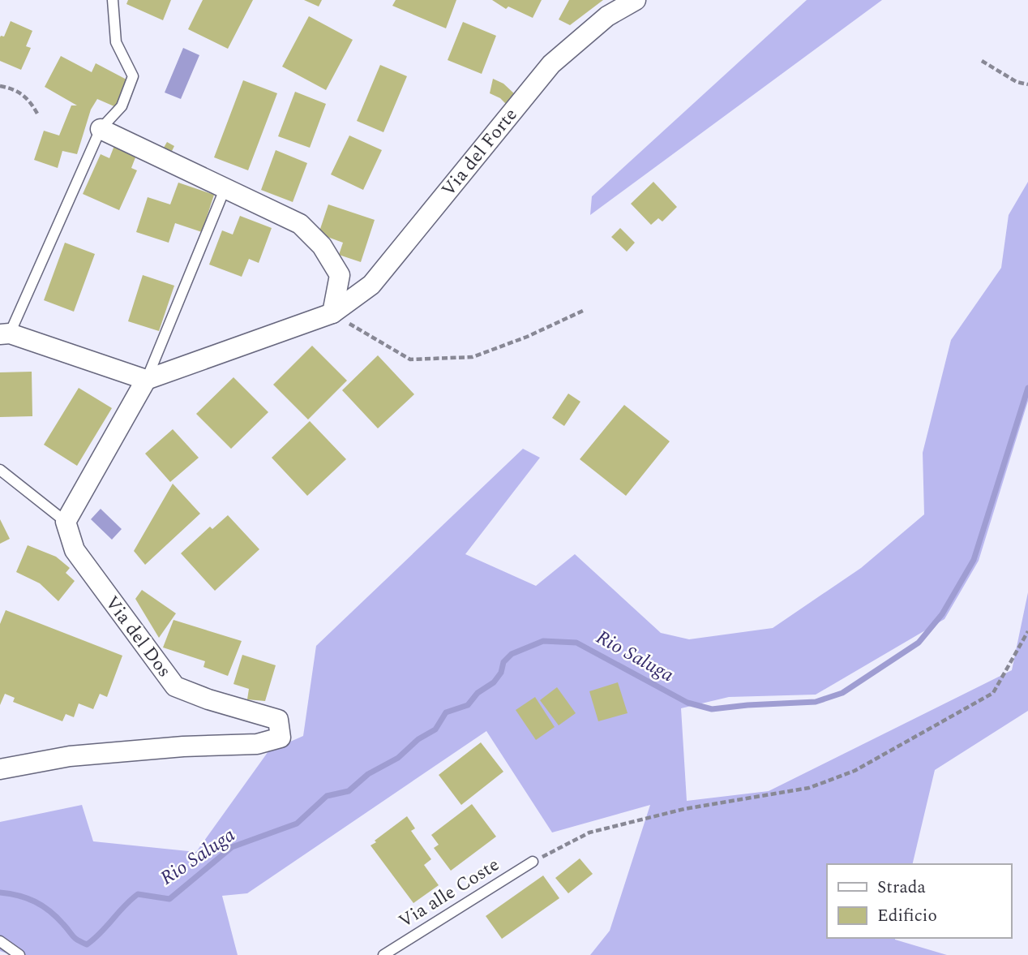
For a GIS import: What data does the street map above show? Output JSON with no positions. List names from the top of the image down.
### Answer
{
  "streets": {
    "street": ["Via del Forte", "Via del Dos"],
    "lane": ["Via alle Coste"]
  },
  "water": ["Rio Saluga"],
  "legend": ["Strada", "Edificio"]
}
